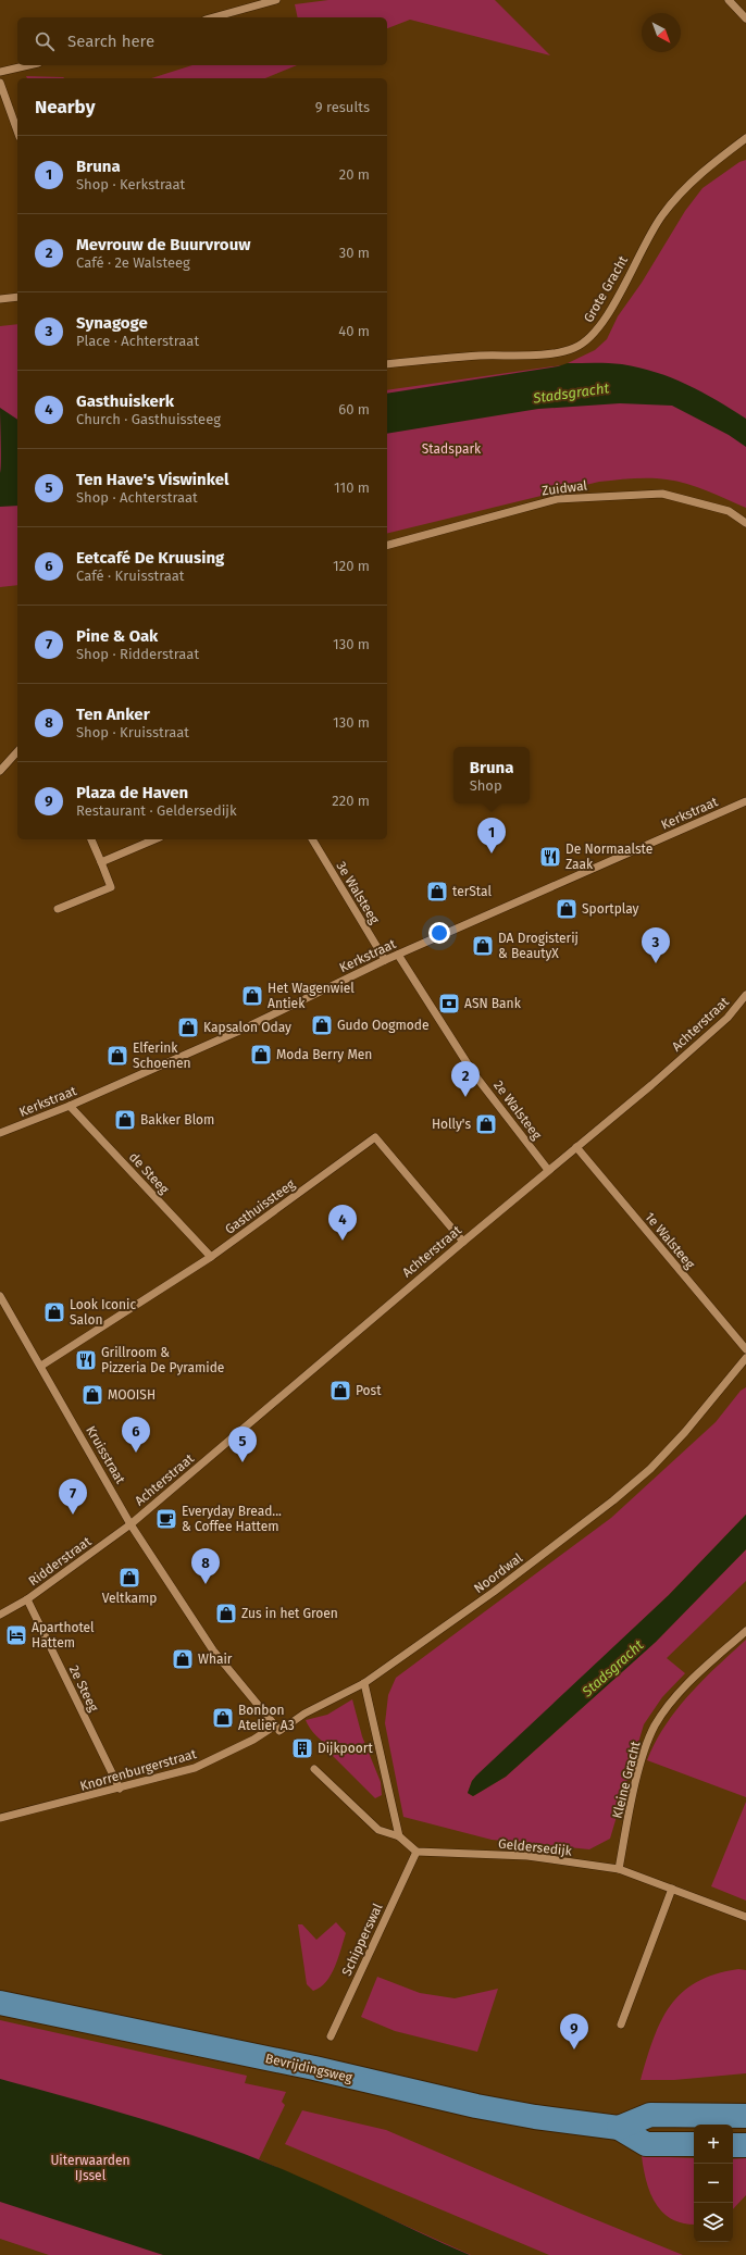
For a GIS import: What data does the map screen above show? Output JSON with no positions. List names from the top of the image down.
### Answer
{
  "streets": {
    "main road": ["Bevrijdingsweg"],
    "street": [
      "Grote Gracht",
      "Zuidwal",
      "Kerkstraat",
      "3e Walsteeg",
      "Achterstraat",
      "2e Walsteeg",
      "de Steeg",
      "Gasthuissteeg",
      "1e Walsteeg",
      "Kruisstraat",
      "Ridderstraat",
      "Noordwal",
      "2e Steeg",
      "Knorrenburgerstraat",
      "Kleine Gracht",
      "Geldersedijk",
      "Schipperswal"
    ]
  },
  "crossings": [
    ["Kerkstraat", "3e Walsteeg"],
    ["Kerkstraat", "2e Walsteeg"],
    ["Kerkstraat", "de Steeg"],
    ["Achterstraat", "2e Walsteeg"],
    ["Achterstraat", "Gasthuissteeg"],
    ["Achterstraat", "1e Walsteeg"],
    ["Achterstraat", "Kruisstraat"],
    ["Achterstraat", "Ridderstraat"],
    ["de Steeg", "Gasthuissteeg"],
    ["Gasthuissteeg", "Kruisstraat"],
    ["Kruisstraat", "Ridderstraat"],
    ["Kruisstraat", "Knorrenburgerstraat"],
    ["Ridderstraat", "2e Steeg"],
    ["Noordwal", "Knorrenburgerstraat"],
    ["2e Steeg", "Knorrenburgerstraat"],
    ["Kleine Gracht", "Geldersedijk"],
    ["Geldersedijk", "Schipperswal"]
  ],
  "water": ["Stadsgracht"],
  "parks": ["Stadspark", "Uiterwaarden IJssel"],
  "places": {
    "restaurant": ["De Normaalste Zaak", "Grillroom & Pizzeria De Pyramide"],
    "shop": [
      "terStal",
      "Sportplay",
      "DA Drogisterij & BeautyX",
      "Het Wagenwiel Antiek",
      "Gudo Oogmode",
      "Kapsalon Oday",
      "Moda Berry Men",
      "Elferink Schoenen",
      "Bakker Blom",
      "Holly's",
      "Look Iconic Salon",
      "Post",
      "MOOISH",
      "Veltkamp",
      "Zus in het Groen",
      "Whair",
      "Bonbon Atelier A3"
    ],
    "bank": ["ASN Bank"],
    "cafe": ["Everyday Bread... & Coffee Hattem"],
    "hotel": ["Aparthotel Hattem"],
    "building": ["Dijkpoort"]
  },
  "north": "bottom right",
  "page": {
    "search": "Search here",
    "heading": ["Nearby", "9 results"],
    "list": [
      {
        "mark": "1",
        "name": "Bruna",
        "note": "Shop · Kerkstraat",
        "value": "20 m"
      },
      {
        "mark": "2",
        "name": "Mevrouw de Buurvrouw",
        "note": "Café · 2e Walsteeg",
        "value": "30 m"
      },
      {
        "mark": "3",
        "name": "Synagoge",
        "note": "Place · Achterstraat",
        "value": "40 m"
      },
      {
        "mark": "4",
        "name": "Gasthuiskerk",
        "note": "Church · Gasthuissteeg",
        "value": "60 m"
      },
      {
        "mark": "5",
        "name": "Ten Have's Viswinkel",
        "note": "Shop · Achterstraat",
        "value": "110 m"
      },
      {
        "mark": "6",
        "name": "Eetcafé De Kruusing",
        "note": "Café · Kruisstraat",
        "value": "120 m"
      },
      {
        "mark": "7",
        "name": "Pine & Oak",
        "note": "Shop · Ridderstraat",
        "value": "130 m"
      },
      {
        "mark": "8",
        "name": "Ten Anker",
        "note": "Shop · Kruisstraat",
        "value": "130 m"
      },
      {
        "mark": "9",
        "name": "Plaza de Haven",
        "note": "Restaurant · Geldersedijk",
        "value": "220 m"
      }
    ],
    "popup": ["Bruna", "Shop"],
    "pins": [
      "1",
      "3",
      "2",
      "4",
      "6",
      "5",
      "7",
      "8",
      "9"
    ],
    "map_buttons": ["+", "−"]
  }
}
